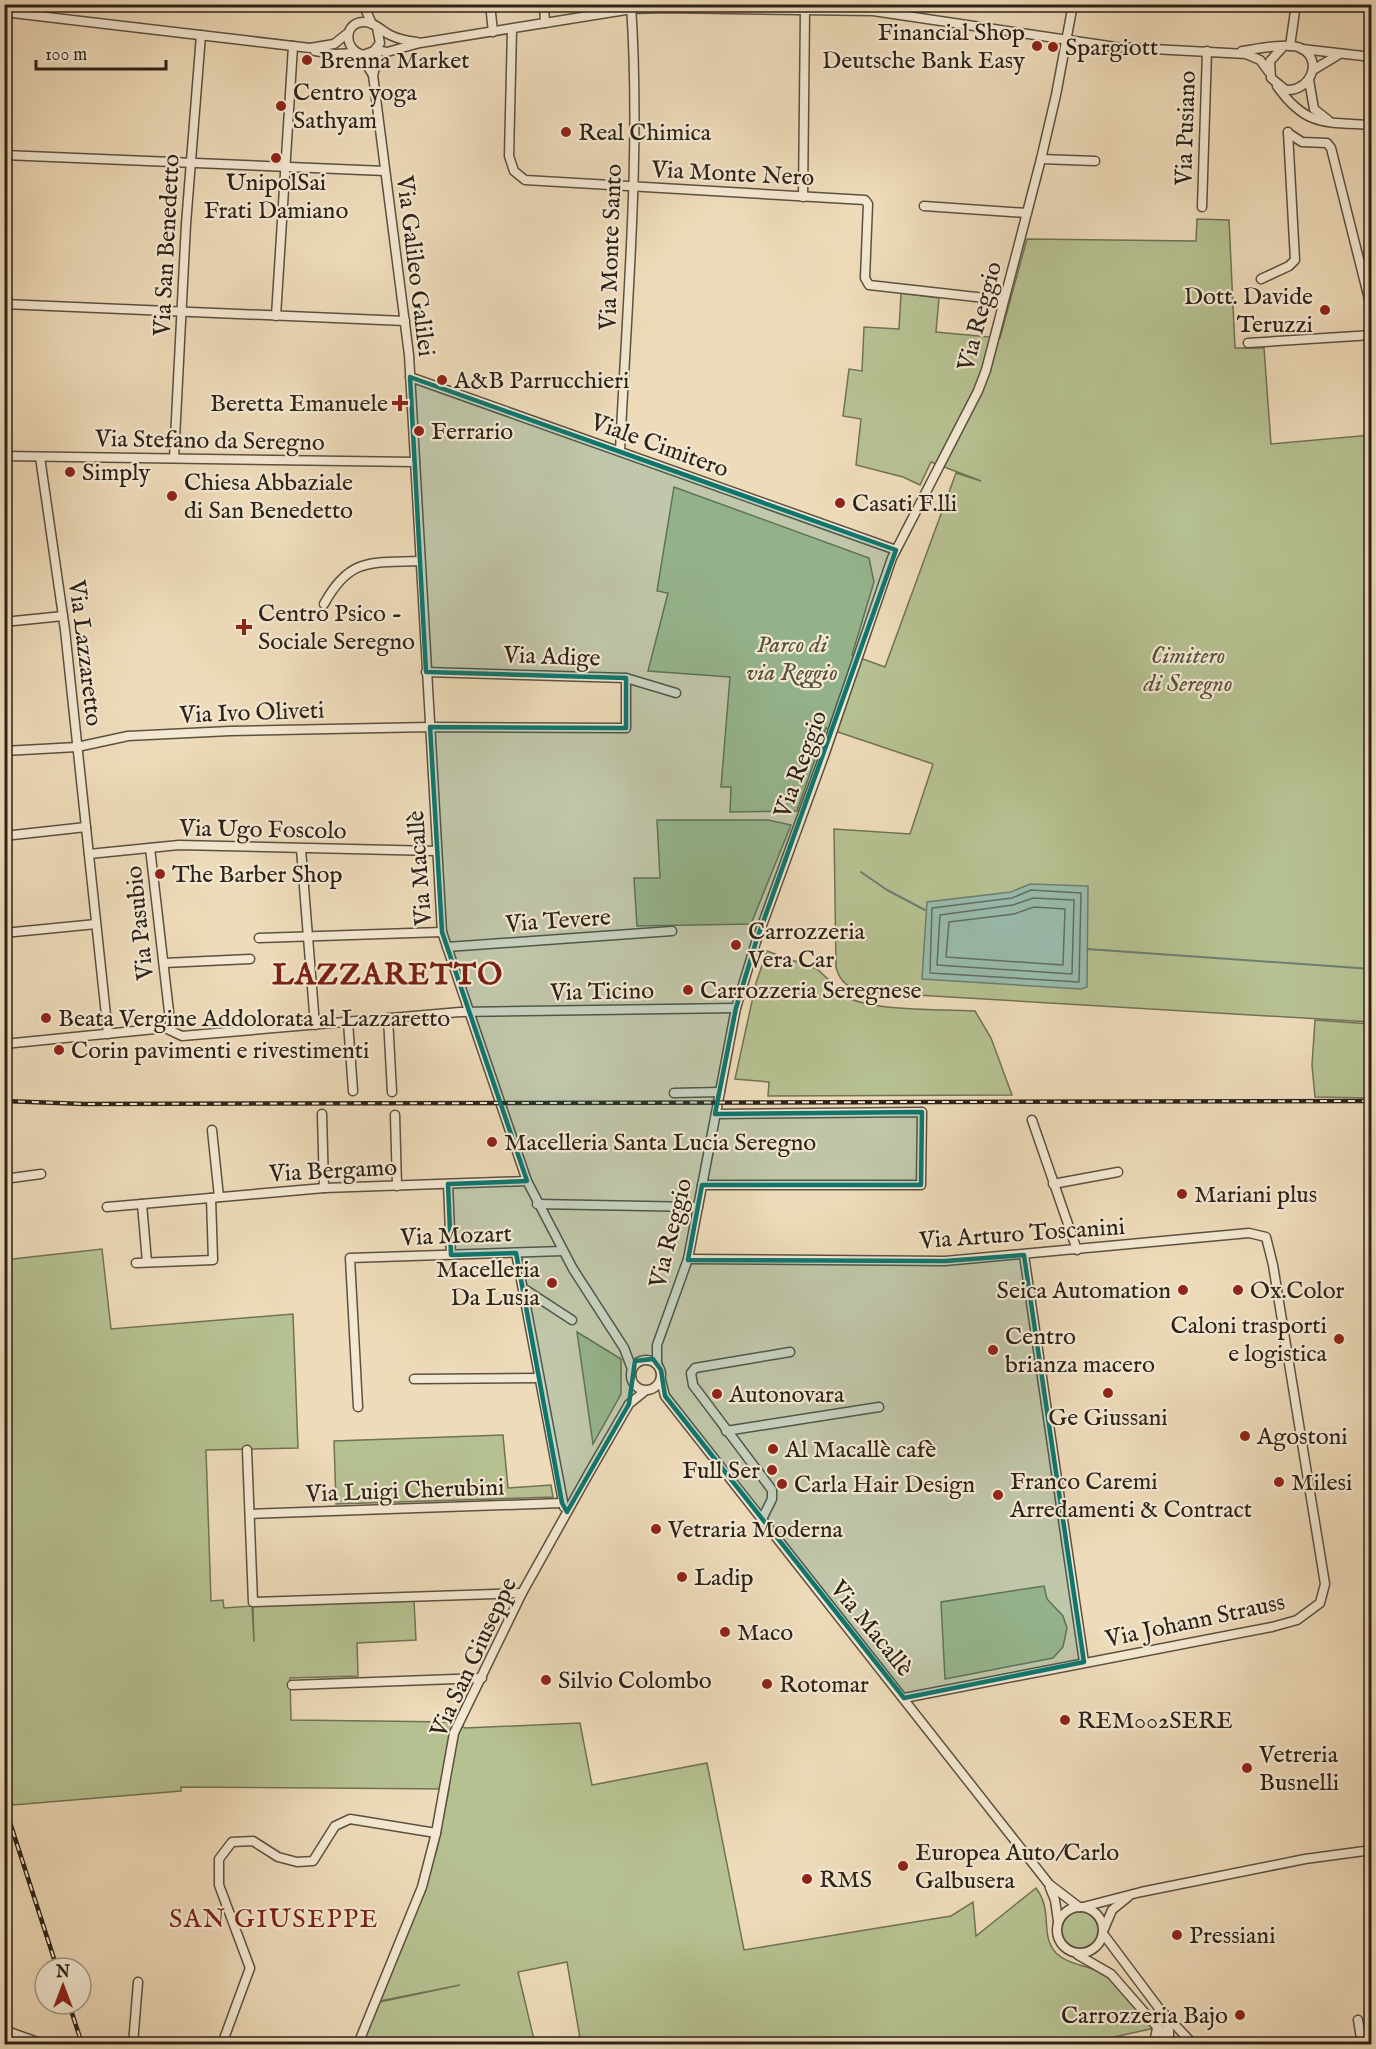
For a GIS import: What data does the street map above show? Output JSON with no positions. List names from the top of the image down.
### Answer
{
  "streets": {
    "street": [
      "Via Pusiano",
      "Via Monte Nero",
      "Via San Benedetto",
      "Via Monte Santo",
      "Via Galileo Galilei",
      "Via Reggio",
      "Via Stefano da Seregno",
      "Viale Cimitero",
      "Via Lazzaretto",
      "Via Adige",
      "Via Ivo Oliveti",
      "Via Ugo Foscolo",
      "Via Macallè",
      "Via Tevere",
      "Via Pasubio",
      "Via Ticino",
      "Via Bergamo",
      "Via Arturo Toscanini",
      "Via Mozart",
      "Via Luigi Cherubini",
      "Via Johann Strauss",
      "Via San Giuseppe"
    ]
  },
  "crossings": [
    ["Via Monte Nero", "Via Monte Santo"],
    ["Via Monte Nero", "Via Reggio"],
    ["Via San Benedetto", "Via Stefano da Seregno"],
    ["Via Monte Santo", "Viale Cimitero"],
    ["Via Galileo Galilei", "Via Stefano da Seregno"],
    ["Via Galileo Galilei", "Viale Cimitero"],
    ["Via Galileo Galilei", "Via Macallè"],
    ["Via Reggio", "Viale Cimitero"],
    ["Via Reggio", "Via Macallè"],
    ["Via Reggio", "Via Ticino"],
    ["Via Reggio", "Via Arturo Toscanini"],
    ["Via Reggio", "Via San Giuseppe"],
    ["Via Stefano da Seregno", "Via Lazzaretto"],
    ["Via Stefano da Seregno", "Via Macallè"],
    ["Via Lazzaretto", "Via Ivo Oliveti"],
    ["Via Lazzaretto", "Via Ugo Foscolo"],
    ["Via Lazzaretto", "Via Ticino"],
    ["Via Adige", "Via Ivo Oliveti"],
    ["Via Adige", "Via Macallè"],
    ["Via Ivo Oliveti", "Via Macallè"],
    ["Via Ugo Foscolo", "Via Macallè"],
    ["Via Ugo Foscolo", "Via Pasubio"],
    ["Via Macallè", "Via Tevere"],
    ["Via Macallè", "Via Ticino"],
    ["Via Macallè", "Via Bergamo"],
    ["Via Macallè", "Via Mozart"],
    ["Via Macallè", "Via Johann Strauss"],
    ["Via Macallè", "Via San Giuseppe"],
    ["Via Pasubio", "Via Ticino"],
    ["Via Arturo Toscanini", "Via Johann Strauss"]
  ],
  "districts": ["LAZZARETTO", "SAN GIUSEPPE"],
  "parks": ["Parco di via Reggio", "Cimitero di Seregno"],
  "places": {
    "other": [
      "Financial Shop Deutsche Bank Easy",
      "Spargiott",
      "Brenna Market",
      "Centro yoga Sathyam",
      "Real Chimica",
      "UnipolSai Frati Damiano",
      "Dott. Davide Teruzzi",
      "A&B Parrucchieri",
      "Ferrario",
      "Simply",
      "Chiesa Abbaziale di San Benedetto",
      "Casati F.lli",
      "The Barber Shop",
      "Carrozzeria Vera Car",
      "Carrozzeria Seregnese",
      "Beata Vergine Addolorata al Lazzaretto",
      "Corin pavimenti e rivestimenti",
      "Macelleria Santa Lucia Seregno",
      "Mariani plus",
      "Macelleria Da Lusia",
      "Seica Automation",
      "Ox.Color",
      "Caloni trasporti e logistica",
      "Centro brianza macero",
      "Ge Giussani",
      "Autonovara",
      "Agostoni",
      "Al Macallè cafè",
      "Full Ser",
      "Milesi",
      "Carla Hair Design",
      "Franco Caremi Arredamenti & Contract",
      "Vetraria Moderna",
      "Ladip",
      "Maco",
      "Silvio Colombo",
      "Rotomar",
      "REM002SERE",
      "Vetreria Busnelli",
      "Europea Auto/Carlo Galbusera",
      "RMS",
      "Pressiani",
      "Carrozzeria Bajo"
    ],
    "health": ["Beretta Emanuele", "Centro Psico - Sociale Seregno"]
  },
  "scale_bar": "100 m",
  "north": "top"
}
